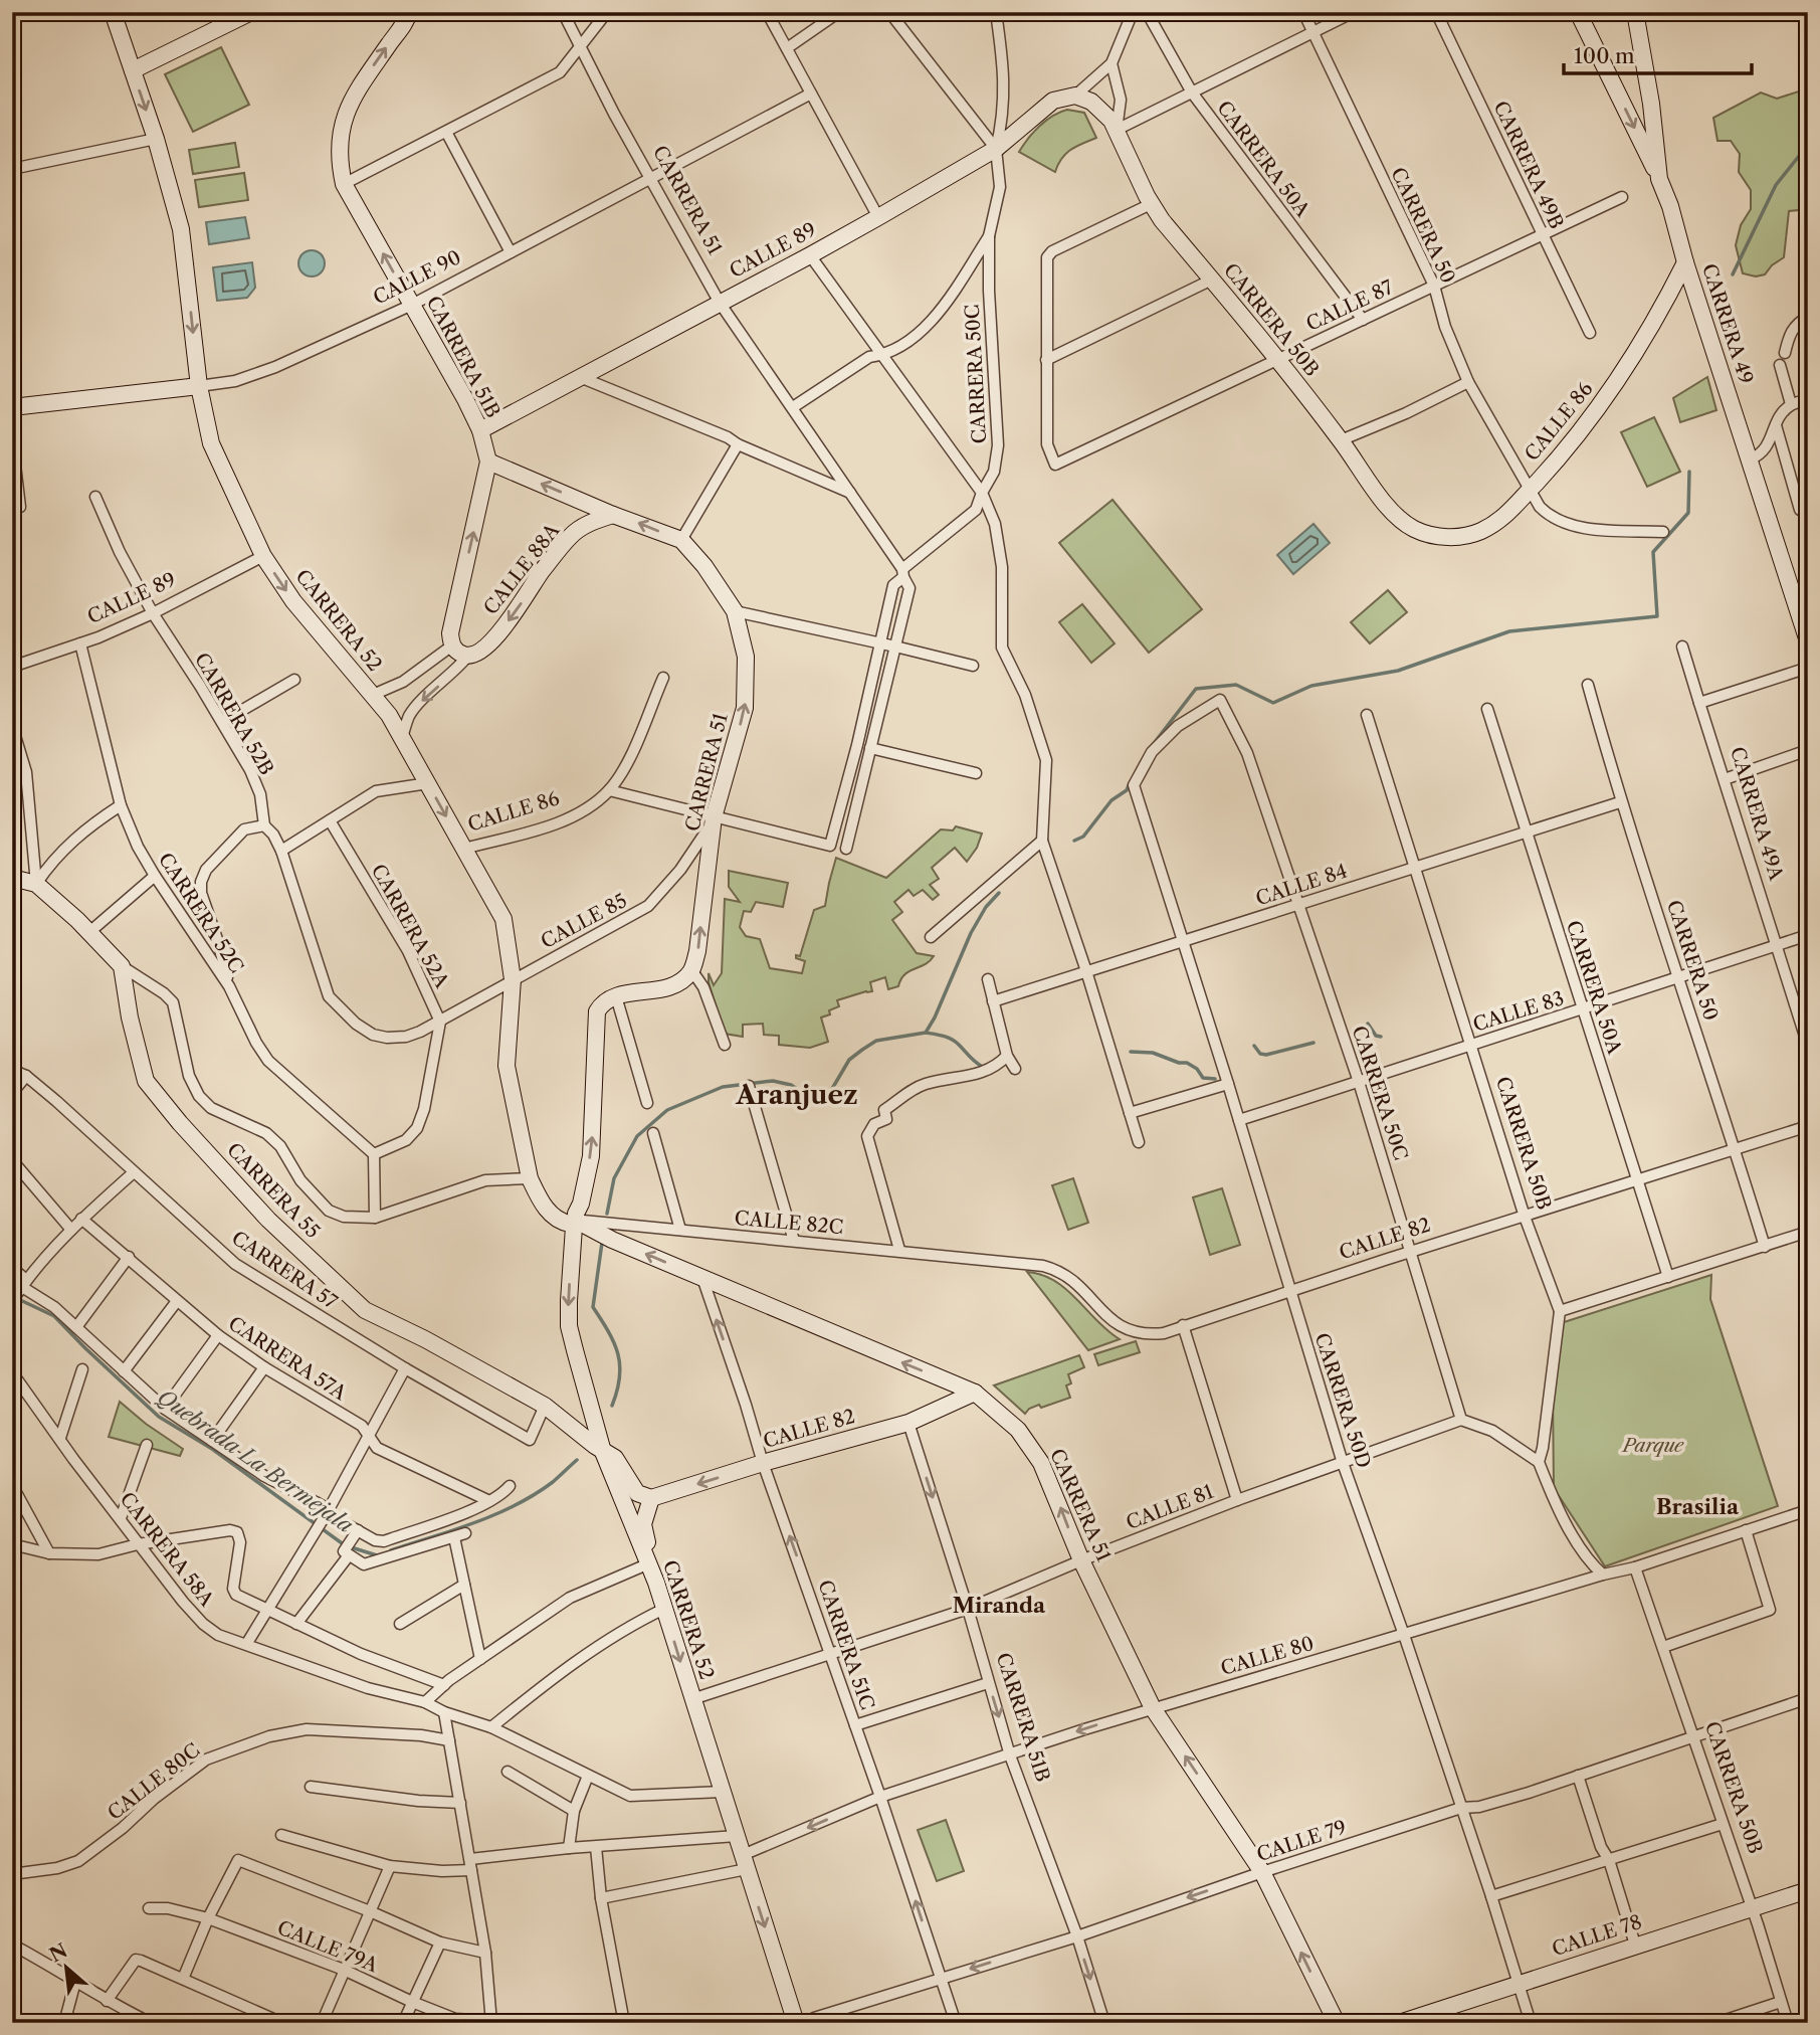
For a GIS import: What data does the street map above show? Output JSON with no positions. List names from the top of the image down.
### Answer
{
  "streets": {
    "street": [
      "CARRERA 50A",
      "CARRERA 49B",
      "CARRERA 51",
      "CARRERA 50",
      "CALLE 89",
      "CALLE 90",
      "CALLE 87",
      "CARRERA 50B",
      "CARRERA 49",
      "CARRERA 51B",
      "CARRERA 50C",
      "CALLE 86",
      "CALLE 88A",
      "CARRERA 52",
      "CARRERA 52B",
      "CARRERA 49A",
      "CALLE 84",
      "CARRERA 52C",
      "CALLE 85",
      "CARRERA 52A",
      "CALLE 83",
      "CARRERA 55",
      "CALLE 82C",
      "CALLE 82",
      "CARRERA 57",
      "CARRERA 57A",
      "CARRERA 50D",
      "CALLE 81",
      "CARRERA 58A",
      "CARRERA 51C",
      "CALLE 80",
      "CALLE 80C",
      "CALLE 79",
      "CALLE 78",
      "CALLE 79A"
    ]
  },
  "crossings": [
    ["CARRERA 50A", "CALLE 87"],
    ["CARRERA 50A", "CALLE 84"],
    ["CARRERA 50A", "CALLE 83"],
    ["CARRERA 50A", "CALLE 82"],
    ["CARRERA 49B", "CALLE 87"],
    ["CARRERA 51", "CALLE 89"],
    ["CARRERA 51", "CALLE 90"],
    ["CARRERA 51", "CARRERA 51B"],
    ["CARRERA 51", "CALLE 88A"],
    ["CARRERA 51", "CARRERA 52"],
    ["CARRERA 51", "CALLE 85"],
    ["CARRERA 51", "CALLE 82C"],
    ["CARRERA 51", "CALLE 82"],
    ["CARRERA 51", "CALLE 81"],
    ["CARRERA 51", "CARRERA 51C"],
    ["CARRERA 51", "CALLE 80"],
    ["CARRERA 51", "CALLE 79"],
    ["CARRERA 50", "CALLE 87"],
    ["CARRERA 50", "CALLE 86"],
    ["CARRERA 50", "CALLE 84"],
    ["CARRERA 50", "CALLE 83"],
    ["CARRERA 50", "CALLE 82"],
    ["CALLE 89", "CARRERA 50B"],
    ["CALLE 89", "CARRERA 51B"],
    ["CALLE 89", "CARRERA 50C"],
    ["CALLE 89", "CARRERA 52"],
    ["CALLE 89", "CARRERA 52B"],
    ["CALLE 89", "CARRERA 52C"],
    ["CALLE 90", "CARRERA 51B"],
    ["CALLE 90", "CARRERA 52"],
    ["CALLE 87", "CARRERA 50B"],
    ["CARRERA 50B", "CALLE 86"],
    ["CARRERA 50B", "CALLE 84"],
    ["CARRERA 50B", "CALLE 83"],
    ["CARRERA 50B", "CALLE 82"],
    ["CARRERA 50B", "CALLE 80"],
    ["CARRERA 50B", "CALLE 79"],
    ["CARRERA 50B", "CALLE 78"],
    ["CARRERA 49", "CALLE 86"],
    ["CARRERA 51B", "CALLE 88A"],
    ["CARRERA 51B", "CALLE 82"],
    ["CARRERA 51B", "CALLE 81"],
    ["CARRERA 51B", "CALLE 80"],
    ["CARRERA 51B", "CALLE 79"],
    ["CARRERA 50C", "CALLE 84"],
    ["CARRERA 50C", "CALLE 83"],
    ["CARRERA 50C", "CALLE 82"],
    ["CARRERA 50C", "CARRERA 50D"],
    ["CARRERA 50C", "CALLE 81"],
    ["CALLE 86", "CARRERA 52"],
    ["CALLE 88A", "CARRERA 52"],
    ["CARRERA 52", "CALLE 85"],
    ["CARRERA 52", "CARRERA 55"],
    ["CARRERA 52", "CALLE 82C"],
    ["CARRERA 52", "CALLE 81"],
    ["CARRERA 52", "CALLE 80"],
    ["CARRERA 52B", "CALLE 85"],
    ["CARRERA 52B", "CARRERA 52A"],
    ["CARRERA 49A", "CALLE 83"],
    ["CALLE 84", "CARRERA 50D"],
    ["CALLE 85", "CARRERA 52A"],
    ["CALLE 83", "CARRERA 50D"],
    ["CARRERA 55", "CARRERA 57"],
    ["CALLE 82C", "CALLE 82"],
    ["CALLE 82", "CARRERA 50D"],
    ["CALLE 82", "CARRERA 51C"],
    ["CARRERA 50D", "CALLE 81"],
    ["CARRERA 50D", "CALLE 80"],
    ["CARRERA 50D", "CALLE 79"],
    ["CARRERA 50D", "CALLE 78"],
    ["CALLE 81", "CARRERA 51C"],
    ["CARRERA 51C", "CALLE 80"],
    ["CARRERA 51C", "CALLE 79"]
  ],
  "one_way": ["CARRERA 51", "CARRERA 52", "CARRERA 51C"],
  "districts": ["Aranjuez", "Brasilia", "Miranda"],
  "water": ["Quebrada La Bermejala"],
  "parks": ["Parque"],
  "scale_bar": "100 m",
  "north": "top left"
}
